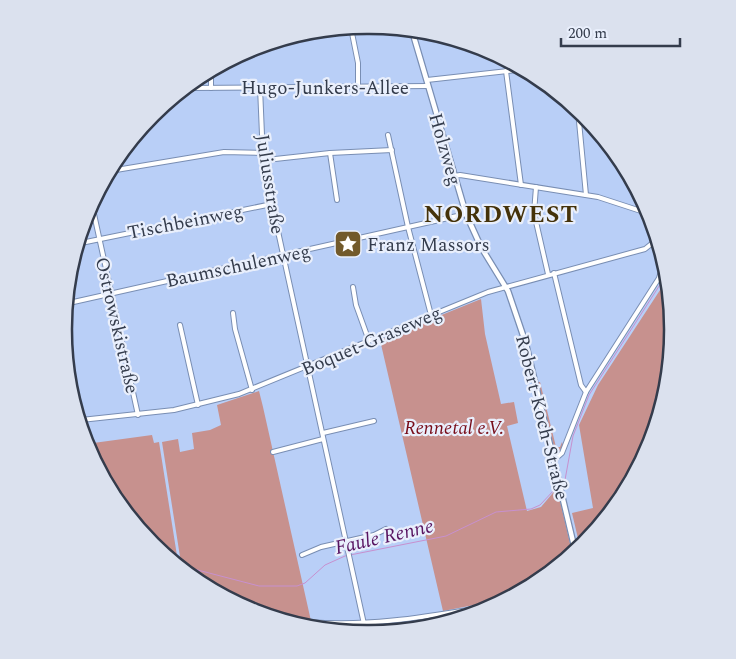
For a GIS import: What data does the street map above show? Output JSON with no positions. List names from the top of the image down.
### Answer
{
  "streets": {
    "street": [
      "Hugo-Junkers-Allee",
      "Holzweg",
      "Juliusstraße",
      "Tischbeinweg",
      "Baumschulenweg",
      "Ostrowskistraße",
      "Boquet-Graseweg",
      "Robert-Koch-Straße"
    ]
  },
  "crossings": [
    ["Hugo-Junkers-Allee", "Holzweg"],
    ["Hugo-Junkers-Allee", "Juliusstraße"],
    ["Holzweg", "Baumschulenweg"],
    ["Holzweg", "Boquet-Graseweg"],
    ["Holzweg", "Robert-Koch-Straße"],
    ["Juliusstraße", "Tischbeinweg"],
    ["Juliusstraße", "Baumschulenweg"],
    ["Juliusstraße", "Boquet-Graseweg"],
    ["Tischbeinweg", "Ostrowskistraße"],
    ["Baumschulenweg", "Ostrowskistraße"],
    ["Ostrowskistraße", "Boquet-Graseweg"],
    ["Boquet-Graseweg", "Robert-Koch-Straße"]
  ],
  "districts": ["NORDWEST"],
  "water": ["Faule Renne"],
  "parks": ["Rennetal e.V."],
  "places": {
    "place": ["Franz Massors"]
  },
  "scale_bar": "200 m"
}
